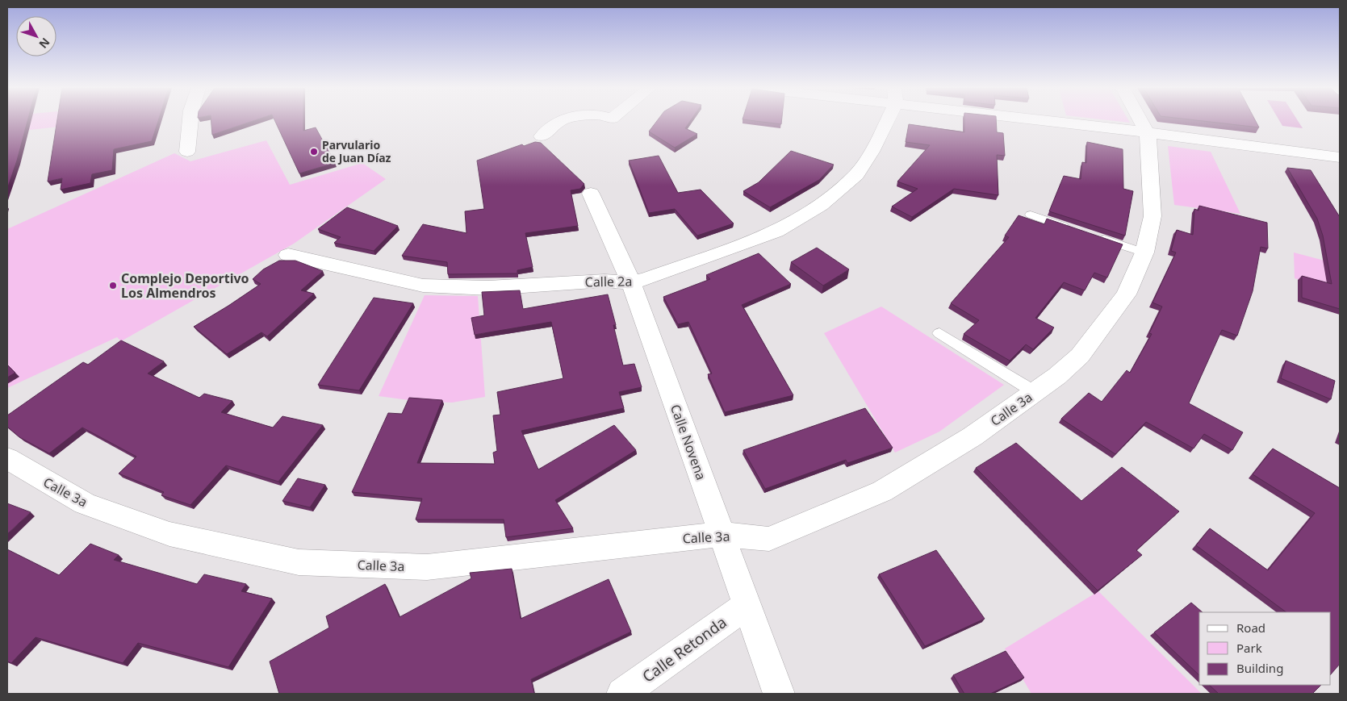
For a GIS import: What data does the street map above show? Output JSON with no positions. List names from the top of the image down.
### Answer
{
  "streets": {
    "street": [
      "Calle 2a",
      "Calle 3a",
      "Calle Novena",
      "Calle Retonda"
    ]
  },
  "crossings": [
    ["Calle 2a", "Calle Novena"],
    ["Calle 3a", "Calle Novena"],
    ["Calle Novena", "Calle Retonda"]
  ],
  "places": ["Parvulario de Juan Díaz", "Complejo Deportivo Los Almendros"],
  "legend": ["Road", "Park", "Building"],
  "north": "bottom right"
}
